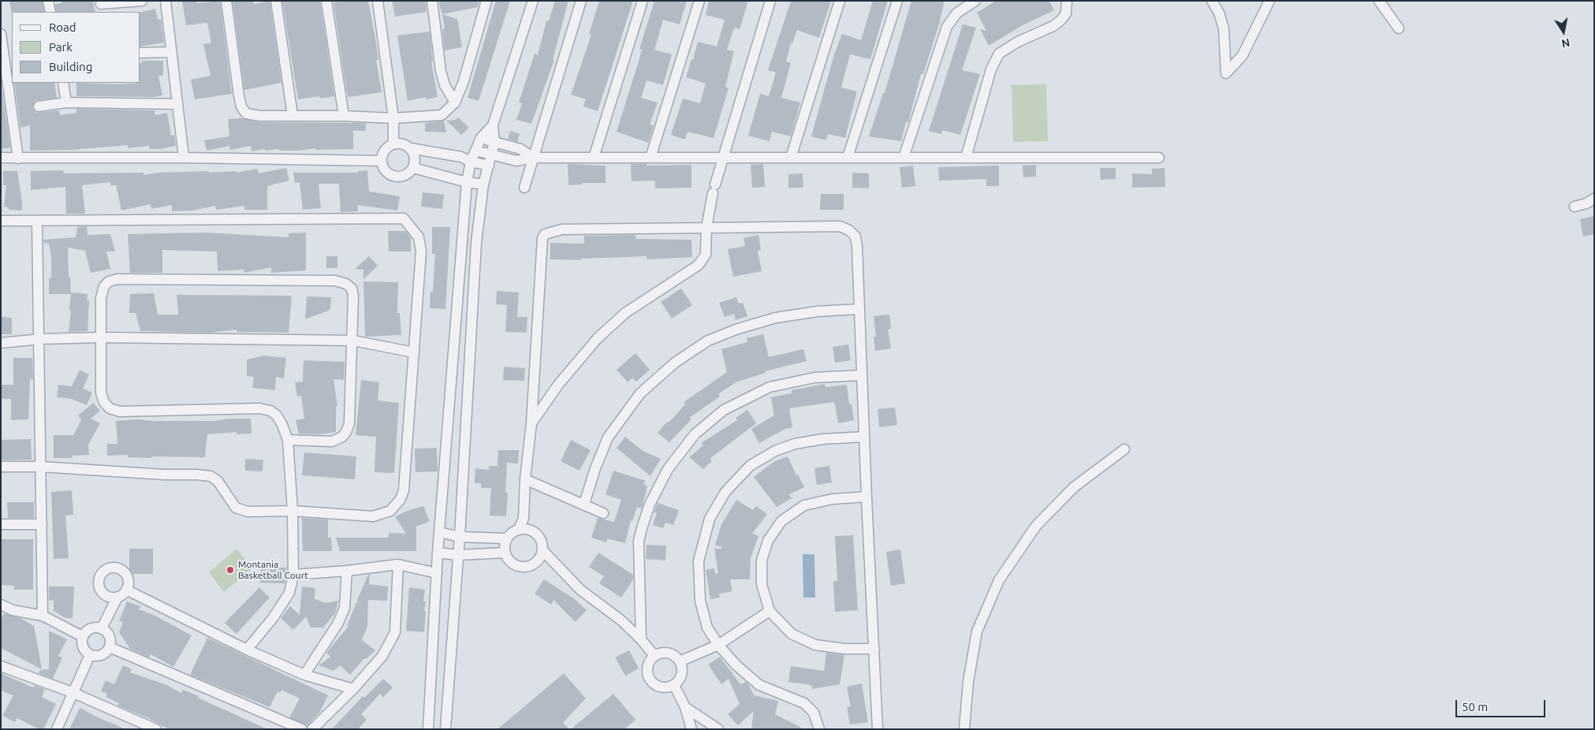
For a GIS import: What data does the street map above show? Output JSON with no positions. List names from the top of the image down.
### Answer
{
  "places": ["Montania Basketball Court"],
  "legend": ["Road", "Park", "Building"],
  "scale_bar": "50 m",
  "north": "bottom"
}
